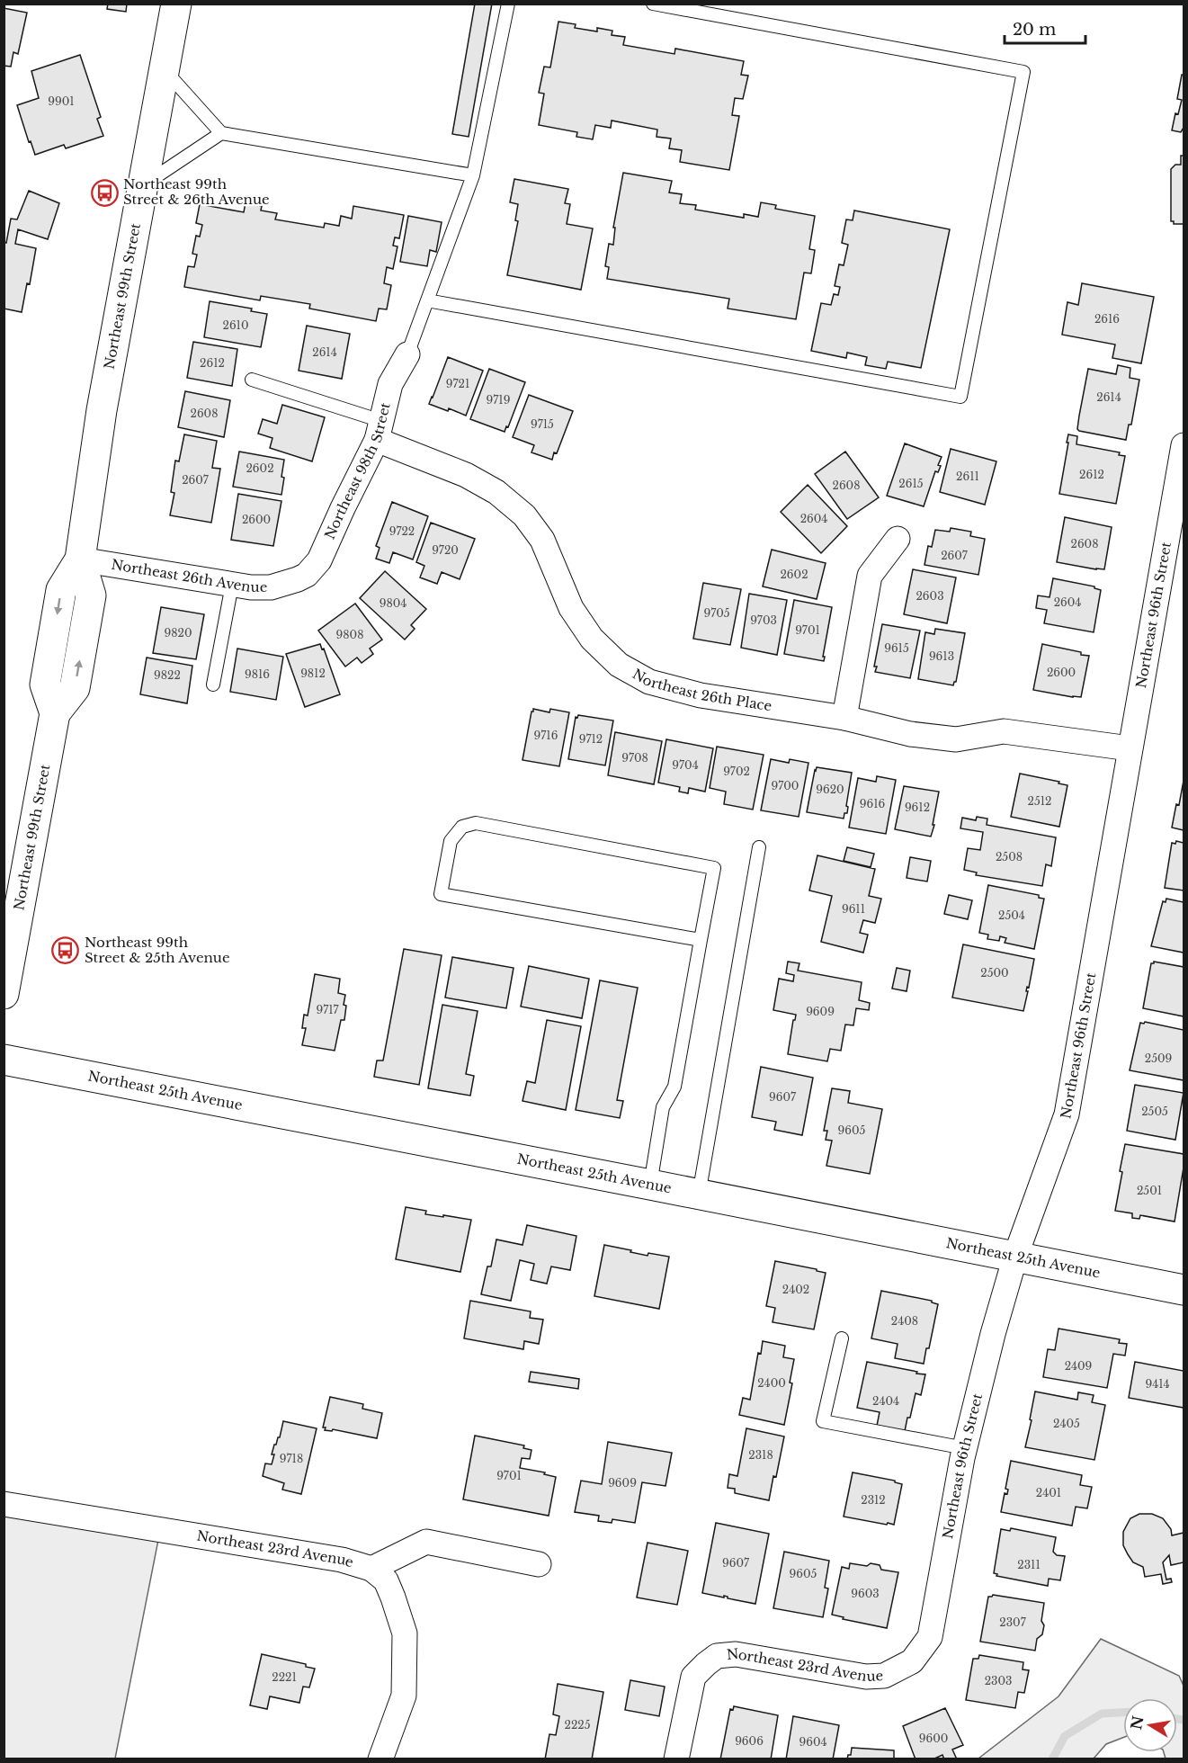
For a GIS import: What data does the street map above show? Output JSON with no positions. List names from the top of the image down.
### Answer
{
  "streets": {
    "street": [
      "Northeast 99th Street",
      "Northeast 98th Street",
      "Northeast 26th Avenue",
      "Northeast 96th Street",
      "Northeast 26th Place",
      "Northeast 25th Avenue",
      "Northeast 23rd Avenue"
    ]
  },
  "crossings": [
    ["Northeast 99th Street", "Northeast 26th Avenue"],
    ["Northeast 98th Street", "Northeast 26th Avenue"],
    ["Northeast 98th Street", "Northeast 26th Place"],
    ["Northeast 96th Street", "Northeast 26th Place"],
    ["Northeast 96th Street", "Northeast 25th Avenue"],
    ["Northeast 96th Street", "Northeast 23rd Avenue"]
  ],
  "places": {
    "bus stop": ["Northeast 99th Street & 26th Avenue", "Northeast 99th Street & 25th Avenue"]
  },
  "house_numbers": [
    "9901",
    "2616",
    "2610",
    "2614",
    "2612",
    "9721",
    "2614",
    "9719",
    "2608",
    "9715",
    "2602",
    "2612",
    "2611",
    "2607",
    "2615",
    "2608",
    "2604",
    "2600",
    "9722",
    "2608",
    "9720",
    "2607",
    "2602",
    "2603",
    "2604",
    "9804",
    "9705",
    "9703",
    "9701",
    "9820",
    "9808",
    "9615",
    "9613",
    "2600",
    "9812",
    "9816",
    "9822",
    "9716",
    "9712",
    "9708",
    "9704",
    "9702",
    "9700",
    "9620",
    "2512",
    "9616",
    "9612",
    "2508",
    "9611",
    "2504",
    "2500",
    "9717",
    "9609",
    "2509",
    "9607",
    "2505",
    "9605",
    "2501",
    "2402",
    "2408",
    "2409",
    "2400",
    "9414",
    "2404",
    "2405",
    "2318",
    "9718",
    "9701",
    "9609",
    "2401",
    "2312",
    "9607",
    "2311",
    "9605",
    "9603",
    "2307",
    "2221",
    "2303",
    "2225",
    "9600",
    "9606",
    "9604"
  ],
  "scale_bar": "20 m",
  "north": "left"
}
